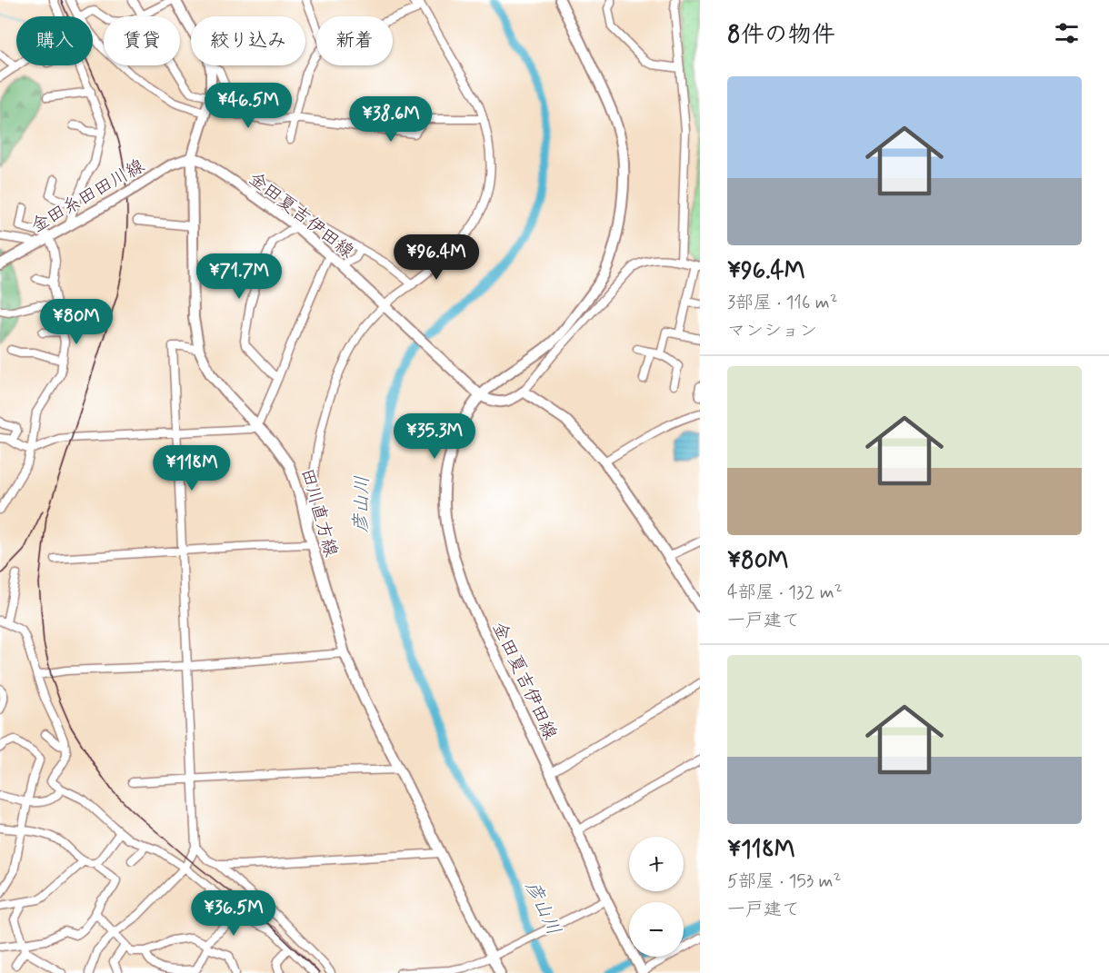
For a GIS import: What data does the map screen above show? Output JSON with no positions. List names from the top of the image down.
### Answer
{
  "streets": {
    "main road": ["金田糸田田川線", "金田夏吉伊田線", "田川直方線"]
  },
  "crossings": [
    ["金田糸田田川線", "金田夏吉伊田線"],
    ["金田糸田田川線", "田川直方線"],
    ["金田夏吉伊田線", "田川直方線"]
  ],
  "water": ["彦山川"],
  "page": {
    "heading": "8件の物件",
    "chip": [
      "購入",
      "賃貸",
      "絞り込み",
      "新着"
    ],
    "list": [
      {
        "name": "¥96.4M",
        "note": "3部屋 · 116 m² · マンション"
      },
      {
        "name": "¥80M",
        "note": "4部屋 · 132 m² · 一戸建て"
      },
      {
        "name": "¥118M",
        "note": "5部屋 · 153 m² · 一戸建て"
      }
    ],
    "price": [
      "¥46.5M",
      "¥38.6M",
      "¥96.4M",
      "¥71.7M",
      "¥80M",
      "¥35.3M",
      "¥118M",
      "¥36.5M"
    ],
    "map_buttons": ["+", "−"]
  }
}
